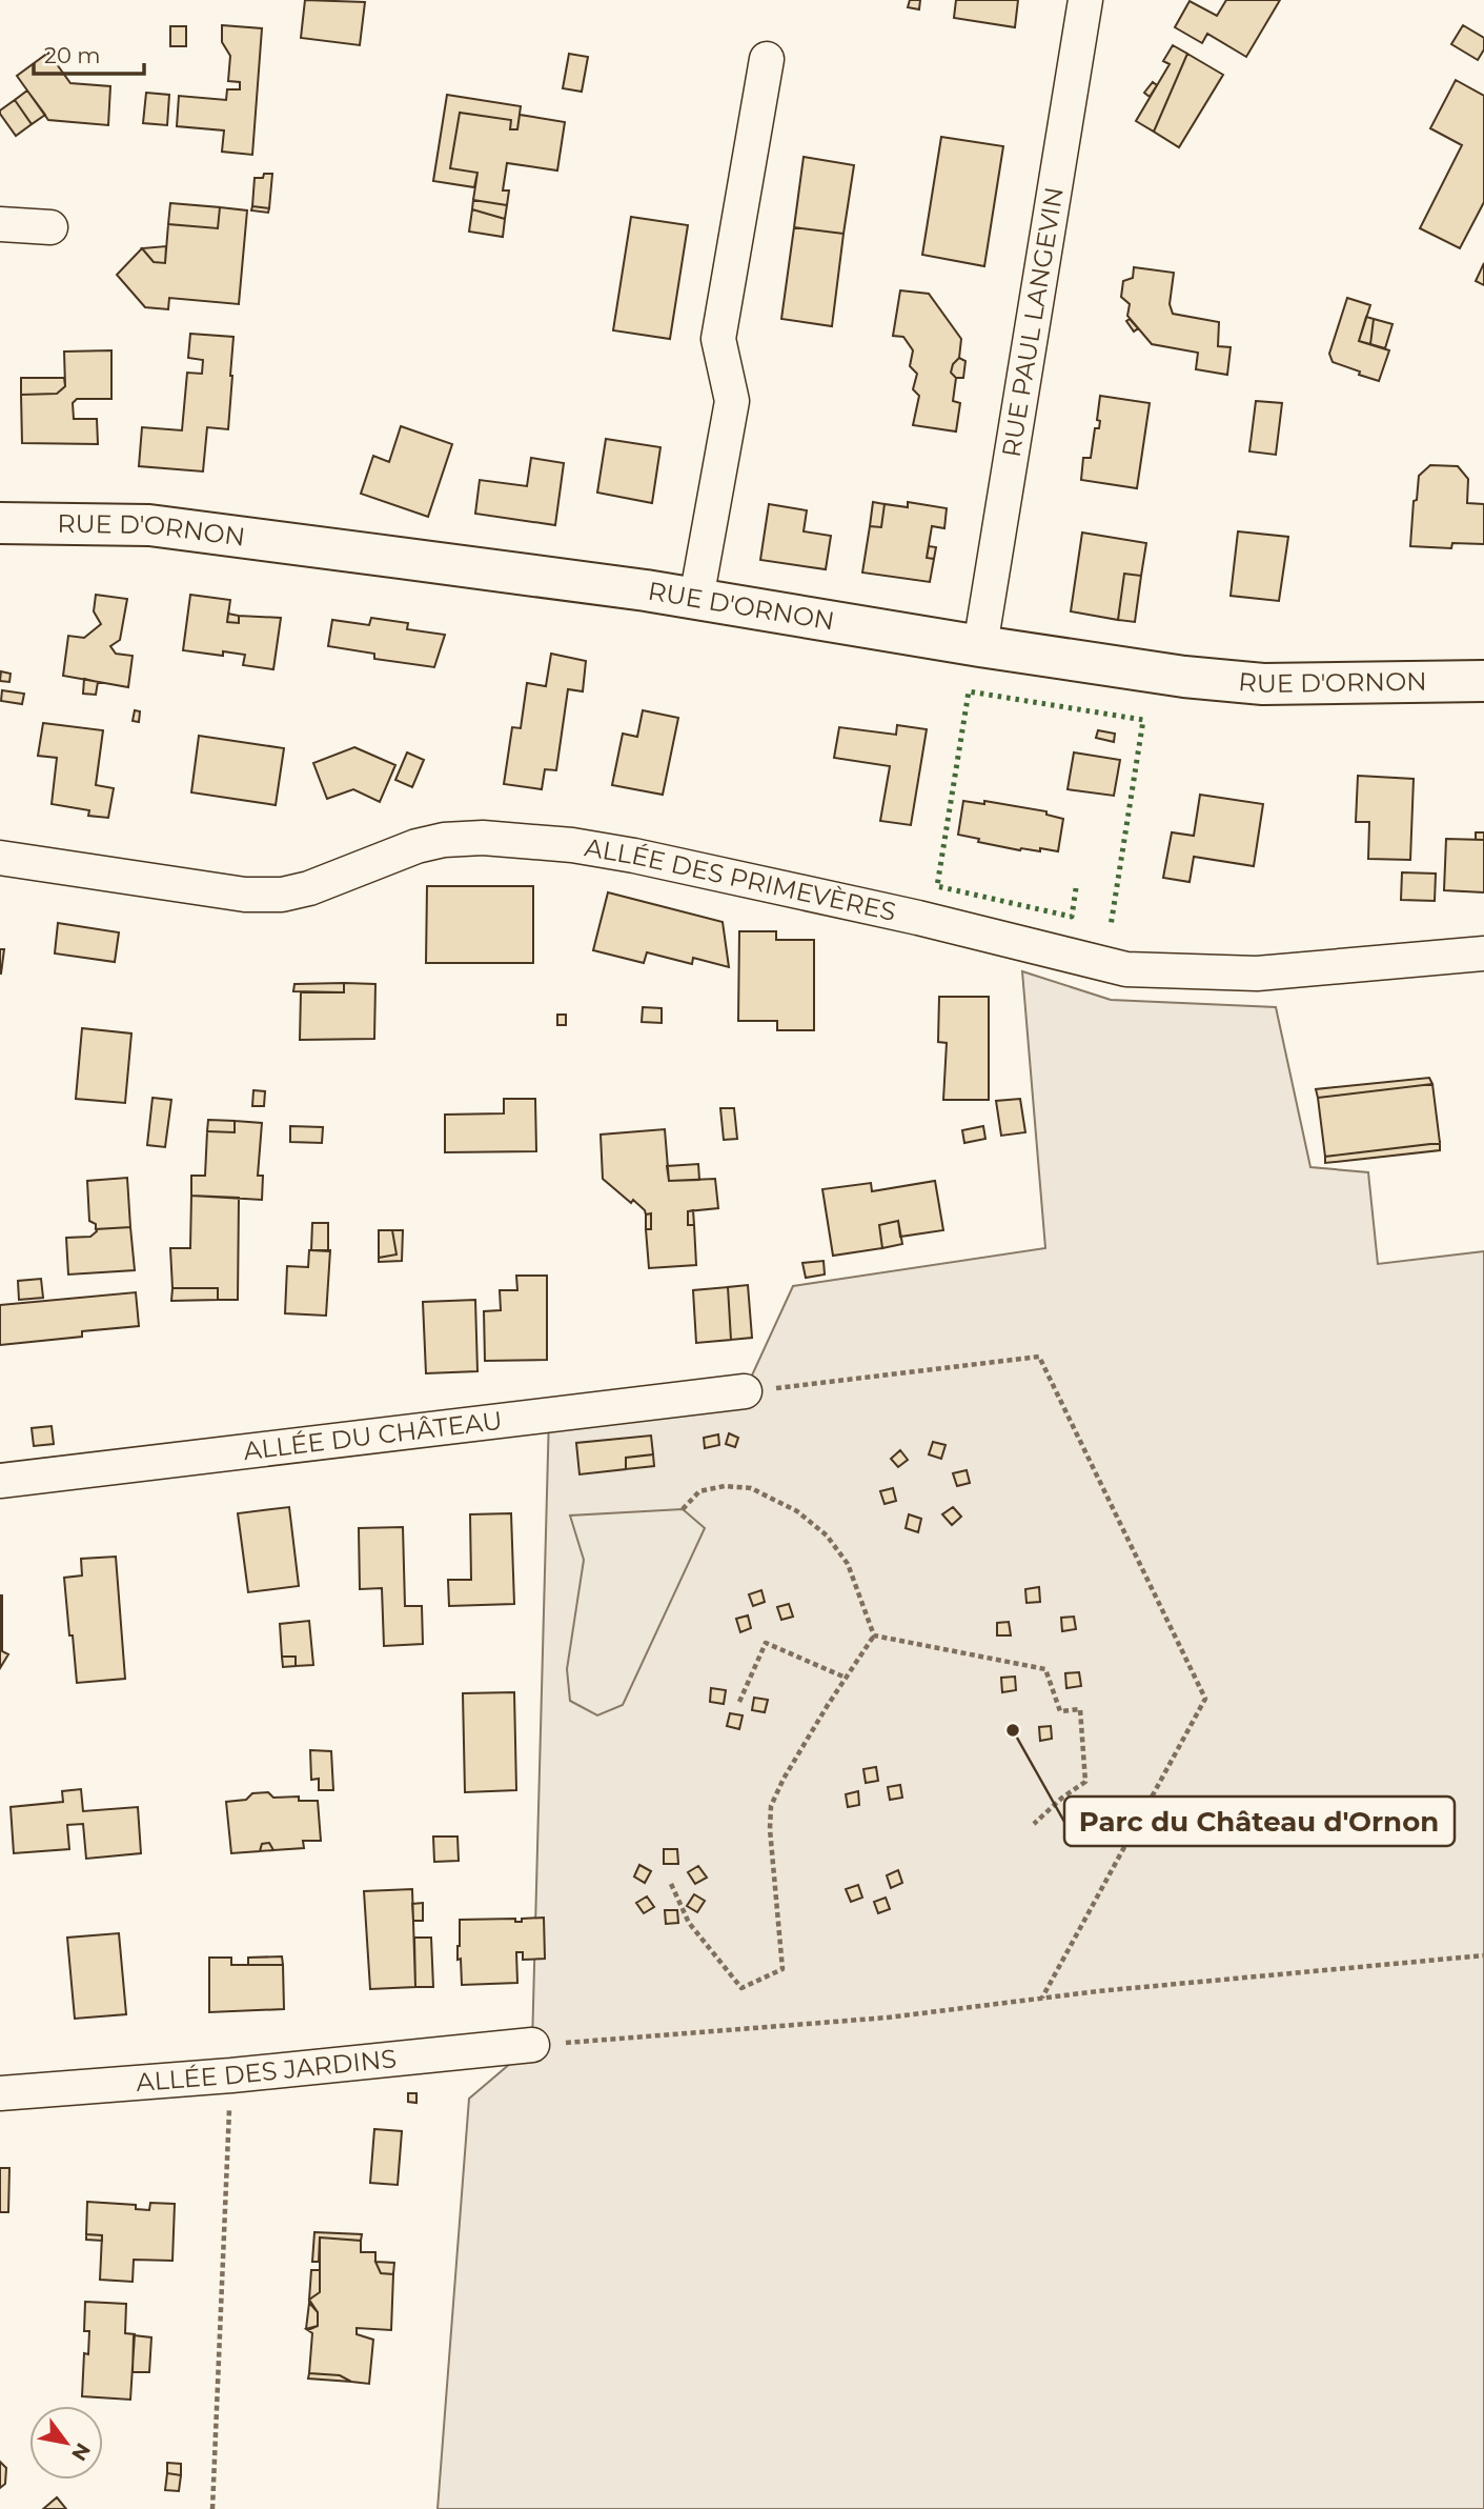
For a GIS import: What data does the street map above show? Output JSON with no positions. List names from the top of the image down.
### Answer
{
  "streets": {
    "street": [
      "RUE PAUL LANGEVIN",
      "RUE D'ORNON",
      "ALLÉE DES PRIMEVÈRES",
      "ALLÉE DU CHÂTEAU",
      "ALLÉE DES JARDINS"
    ]
  },
  "crossings": [
    ["RUE PAUL LANGEVIN", "RUE D'ORNON"]
  ],
  "places": ["Parc du Château d'Ornon"],
  "scale_bar": "20 m",
  "north": "bottom right"
}
